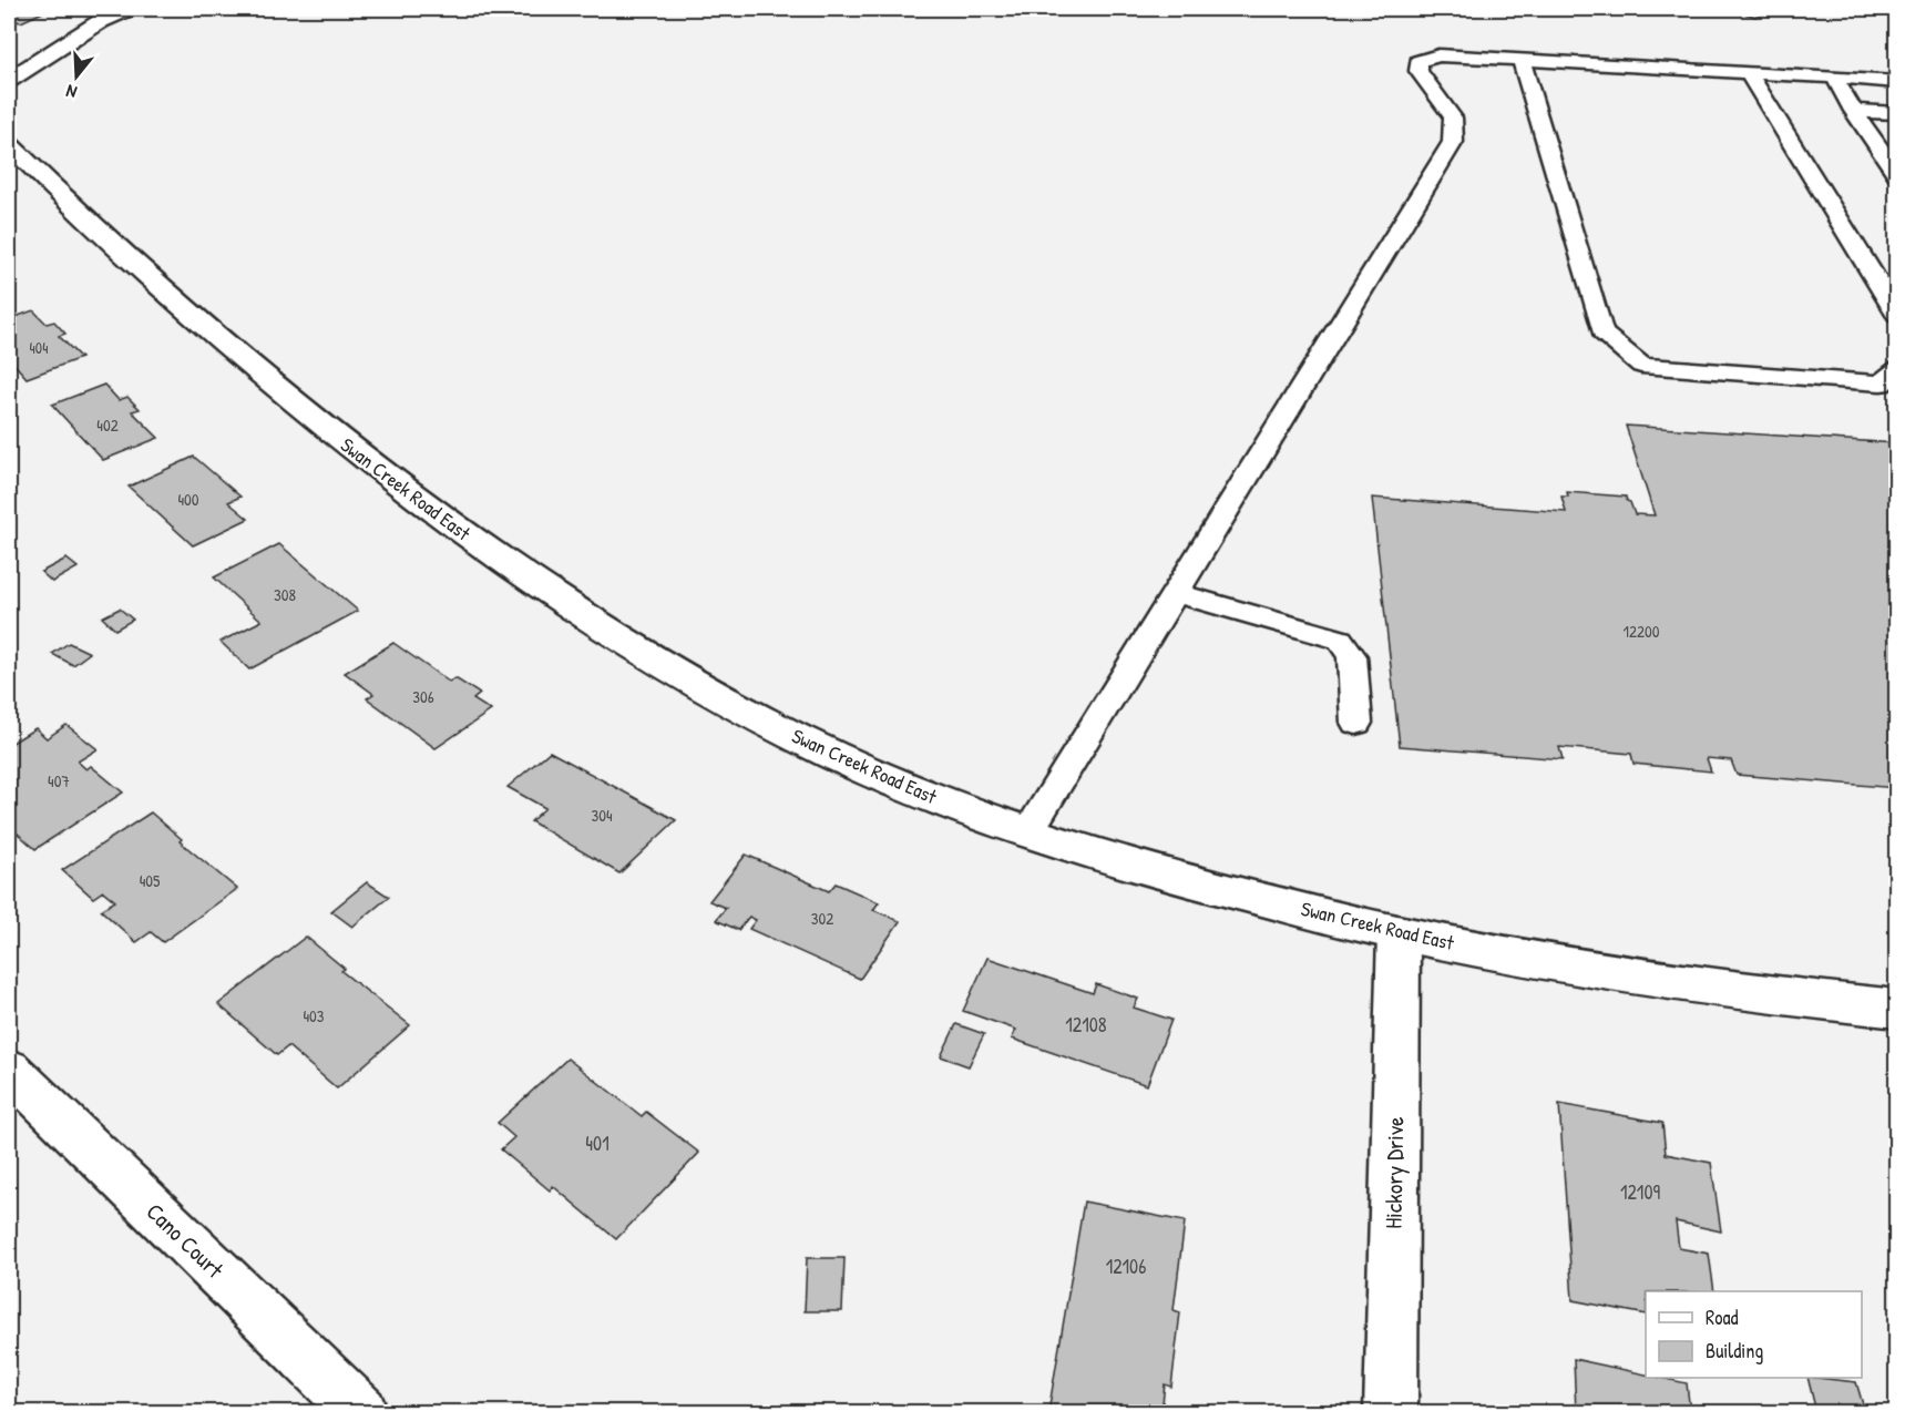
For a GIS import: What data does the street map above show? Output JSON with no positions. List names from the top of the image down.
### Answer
{
  "streets": {
    "main road": ["Swan Creek Road East", "Hickory Drive", "Cano Court"]
  },
  "crossings": [
    ["Swan Creek Road East", "Hickory Drive"]
  ],
  "house_numbers": [
    "404",
    "402",
    "400",
    "308",
    "12200",
    "306",
    "407",
    "304",
    "405",
    "302",
    "403",
    "12108",
    "401",
    "12109",
    "12106"
  ],
  "legend": ["Road", "Building"],
  "north": "bottom"
}
